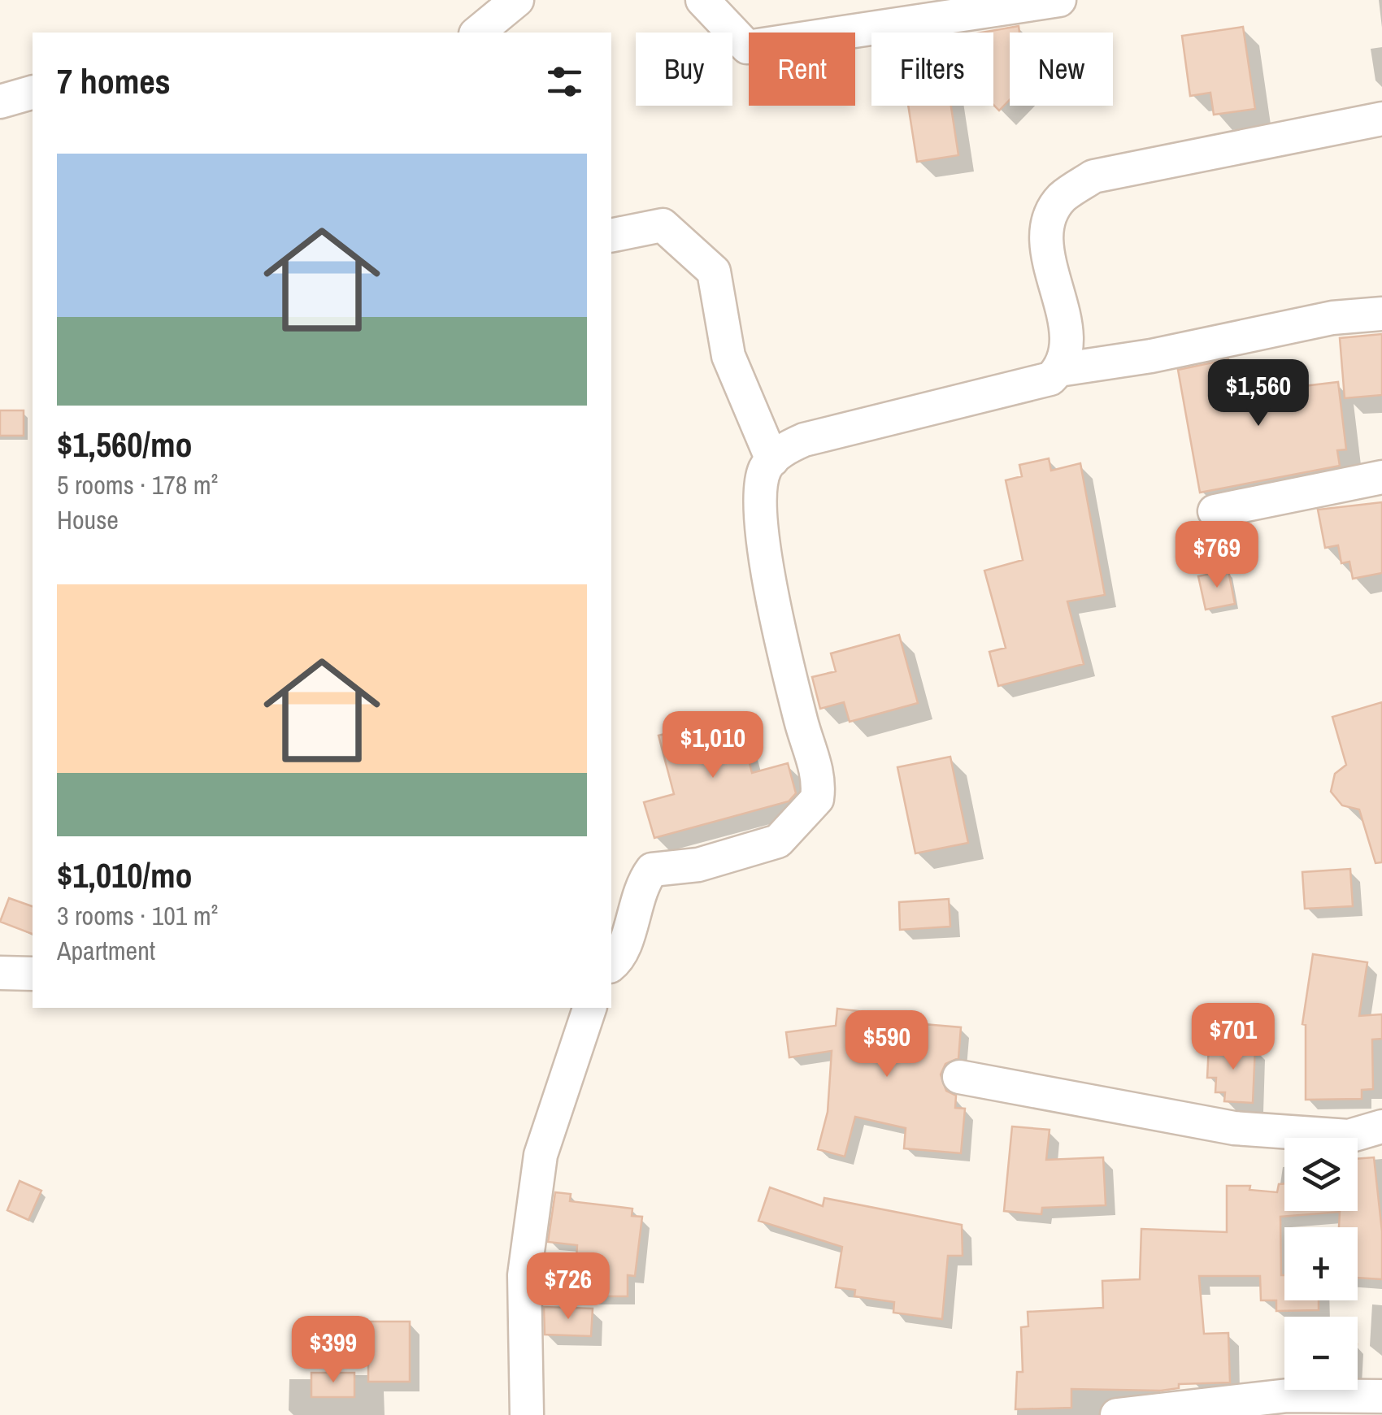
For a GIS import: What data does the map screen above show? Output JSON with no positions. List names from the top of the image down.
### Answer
{
  "page": {
    "chip": [
      "Buy",
      "Rent",
      "Filters",
      "New"
    ],
    "heading": "7 homes",
    "list": [
      {
        "name": "$1,560/mo",
        "note": "5 rooms · 178 m² · House"
      },
      {
        "name": "$1,010/mo",
        "note": "3 rooms · 101 m² · Apartment"
      }
    ],
    "price": [
      "$1,560",
      "$769",
      "$1,010",
      "$701",
      "$590",
      "$726",
      "$399"
    ],
    "map_buttons": ["+", "−"]
  }
}
